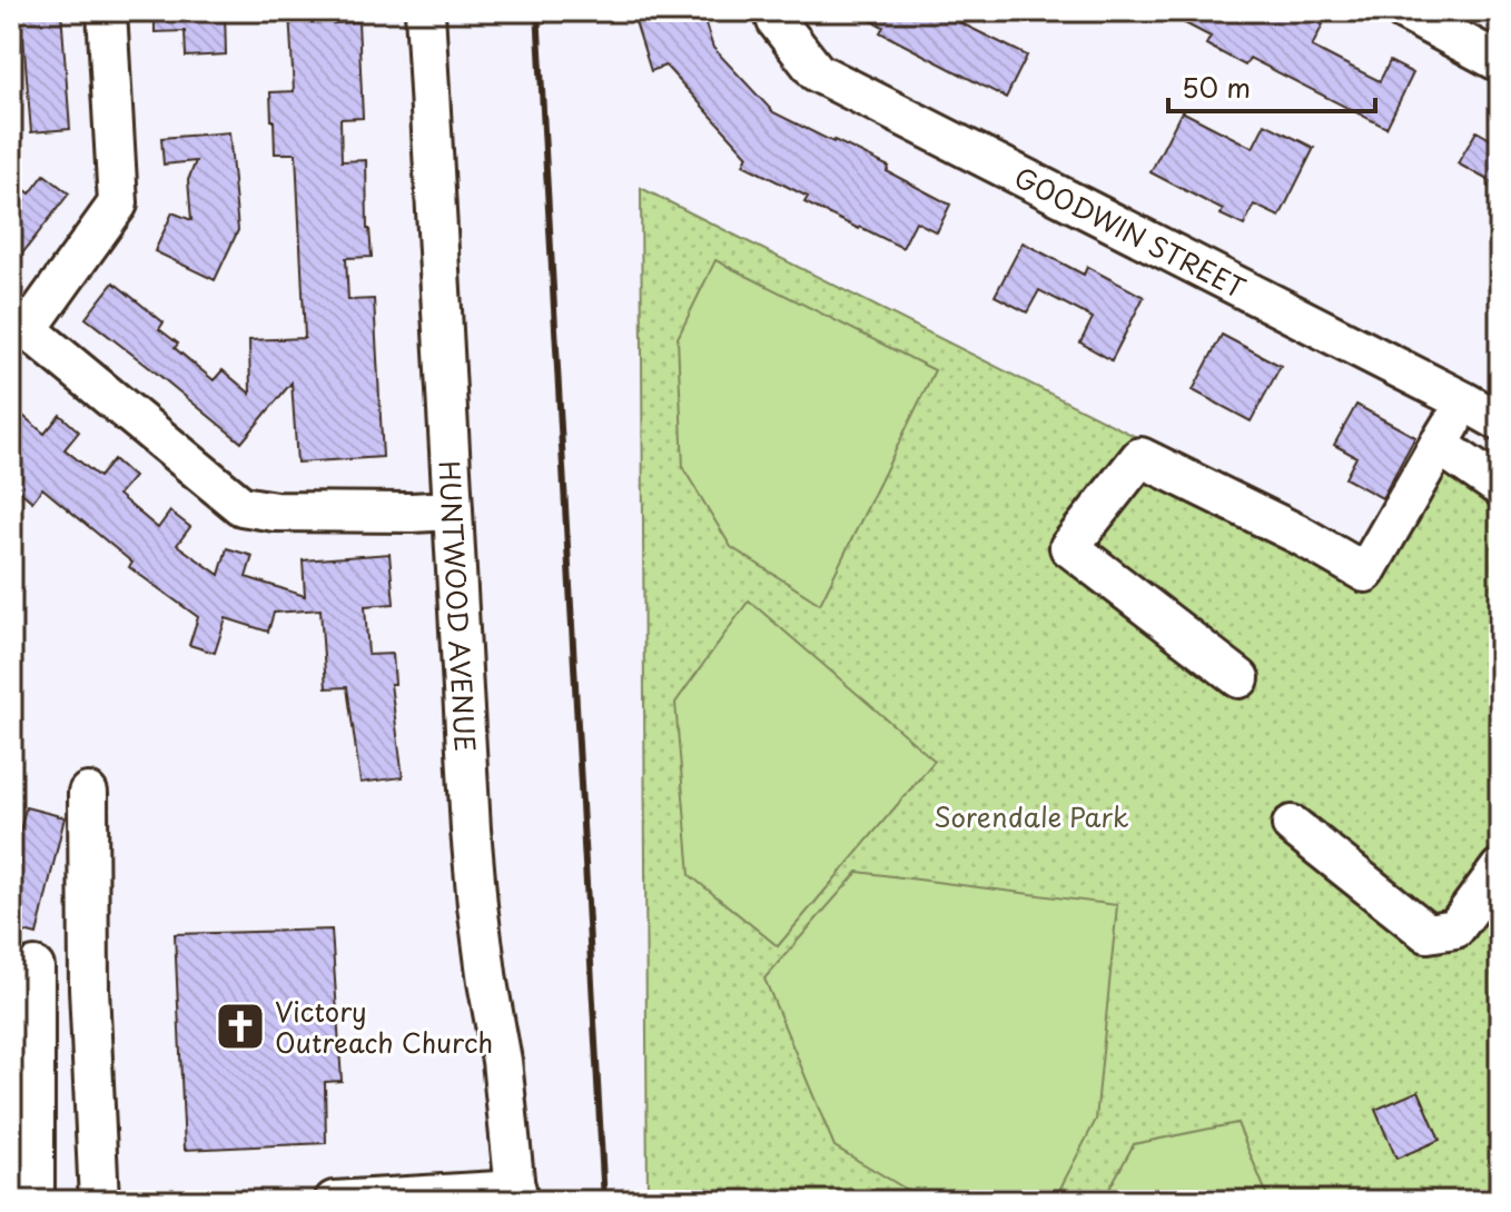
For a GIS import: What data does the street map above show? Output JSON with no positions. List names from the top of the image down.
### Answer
{
  "streets": {
    "street": ["GOODWIN STREET", "HUNTWOOD AVENUE"]
  },
  "parks": ["Sorendale Park"],
  "places": {
    "church": ["Victory Outreach Church"]
  },
  "scale_bar": "50 m"
}
